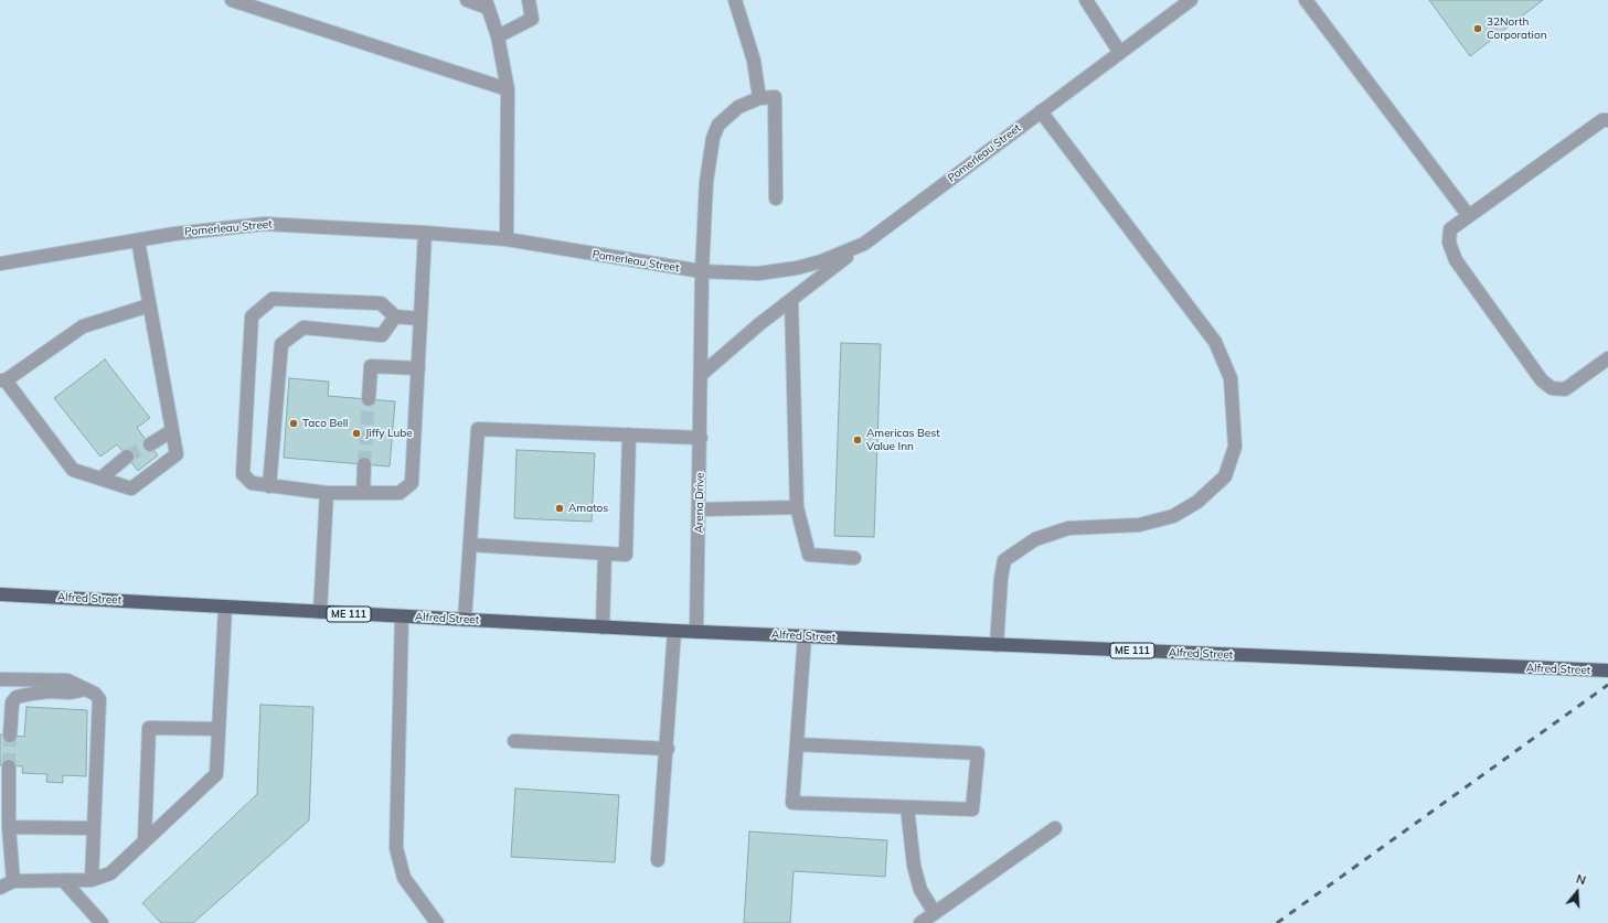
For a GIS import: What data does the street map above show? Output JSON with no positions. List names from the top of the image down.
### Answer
{
  "streets": {
    "main road": ["Alfred Street", "ME 111"],
    "street": ["Pomerleau Street", "Arena Drive"]
  },
  "crossings": [
    ["Pomerleau Street", "Arena Drive"],
    ["Arena Drive", "Alfred Street"]
  ],
  "places": [
    "32North Corporation",
    "Taco Bell",
    "Jiffy Lube",
    "Americas Best Value Inn",
    "Amatos"
  ],
  "north": "top"
}
